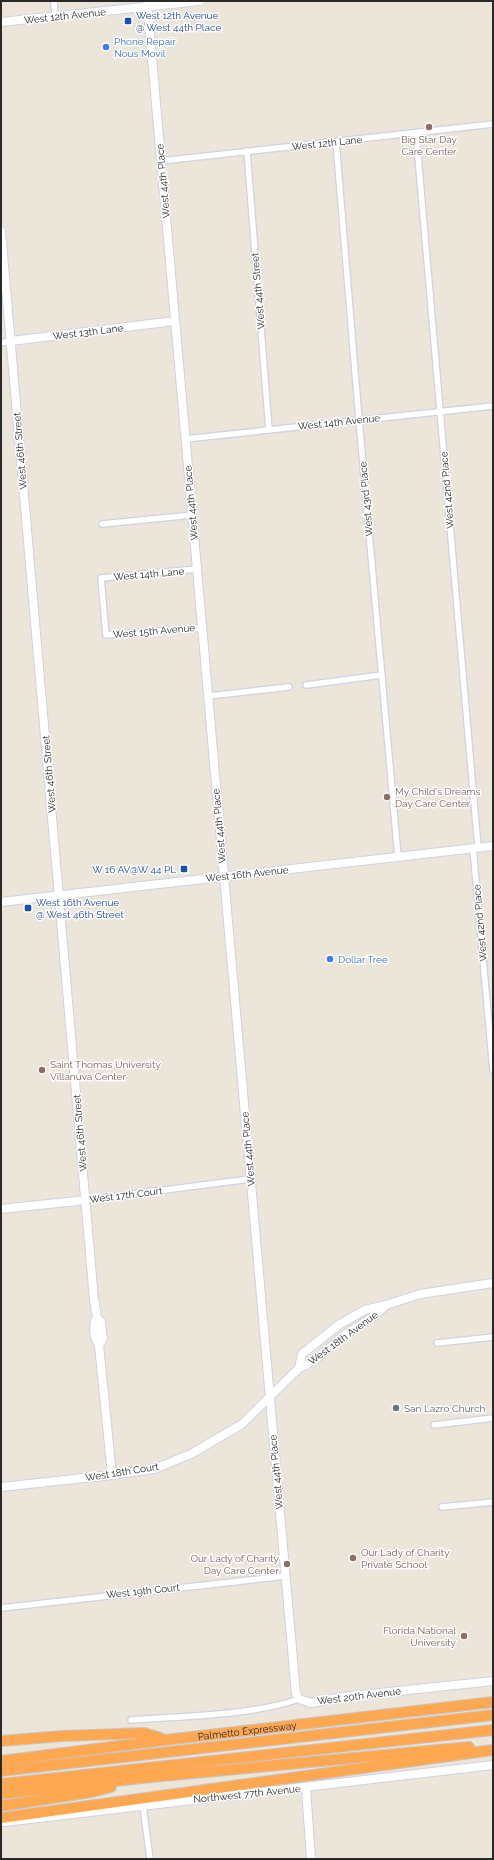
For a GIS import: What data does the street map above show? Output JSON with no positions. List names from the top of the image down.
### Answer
{
  "streets": {
    "highway": ["Palmetto Expressway"],
    "street": [
      "West 12th Avenue",
      "West 12th Lane",
      "West 44th Place",
      "West 44th Street",
      "West 13th Lane",
      "West 14th Avenue",
      "West 46th Street",
      "West 42nd Place",
      "West 43rd Place",
      "West 14th Lane",
      "West 15th Avenue",
      "West 16th Avenue",
      "West 17th Court",
      "West 18th Avenue",
      "West 18th Court",
      "West 19th Court",
      "West 20th Avenue",
      "Northwest 77th Avenue"
    ]
  },
  "crossings": [
    ["West 12th Avenue", "West 44th Place"],
    ["West 12th Lane", "West 44th Place"],
    ["West 12th Lane", "West 44th Street"],
    ["West 12th Lane", "West 42nd Place"],
    ["West 12th Lane", "West 43rd Place"],
    ["West 44th Place", "West 13th Lane"],
    ["West 44th Place", "West 14th Avenue"],
    ["West 44th Place", "West 14th Lane"],
    ["West 44th Place", "West 15th Avenue"],
    ["West 44th Place", "West 16th Avenue"],
    ["West 44th Place", "West 17th Court"],
    ["West 44th Place", "West 18th Avenue"],
    ["West 44th Place", "West 18th Court"],
    ["West 44th Place", "West 19th Court"],
    ["West 44th Place", "West 20th Avenue"],
    ["West 44th Street", "West 14th Avenue"],
    ["West 13th Lane", "West 46th Street"],
    ["West 14th Avenue", "West 42nd Place"],
    ["West 14th Avenue", "West 43rd Place"],
    ["West 46th Street", "West 16th Avenue"],
    ["West 46th Street", "West 17th Court"],
    ["West 46th Street", "West 18th Court"],
    ["West 42nd Place", "West 16th Avenue"],
    ["West 43rd Place", "West 16th Avenue"],
    ["West 14th Lane", "West 15th Avenue"],
    ["West 18th Avenue", "West 18th Court"]
  ],
  "places": {
    "transit": ["West 12th Avenue @ West 44th Place", "W 16 AV@W 44 PL", "West 16th Avenue @ West 46th Street"],
    "other": [
      "Phone Repair Nous Movil",
      "Big Star Day Care Center",
      "My Child's Dreams Day Care Center",
      "Dollar Tree",
      "Saint Thomas University Villanuva Center",
      "San Lazro Church",
      "Our Lady of Charity Private School",
      "Our Lady of Charity Day Care Center",
      "Florida National University"
    ]
  }
}
